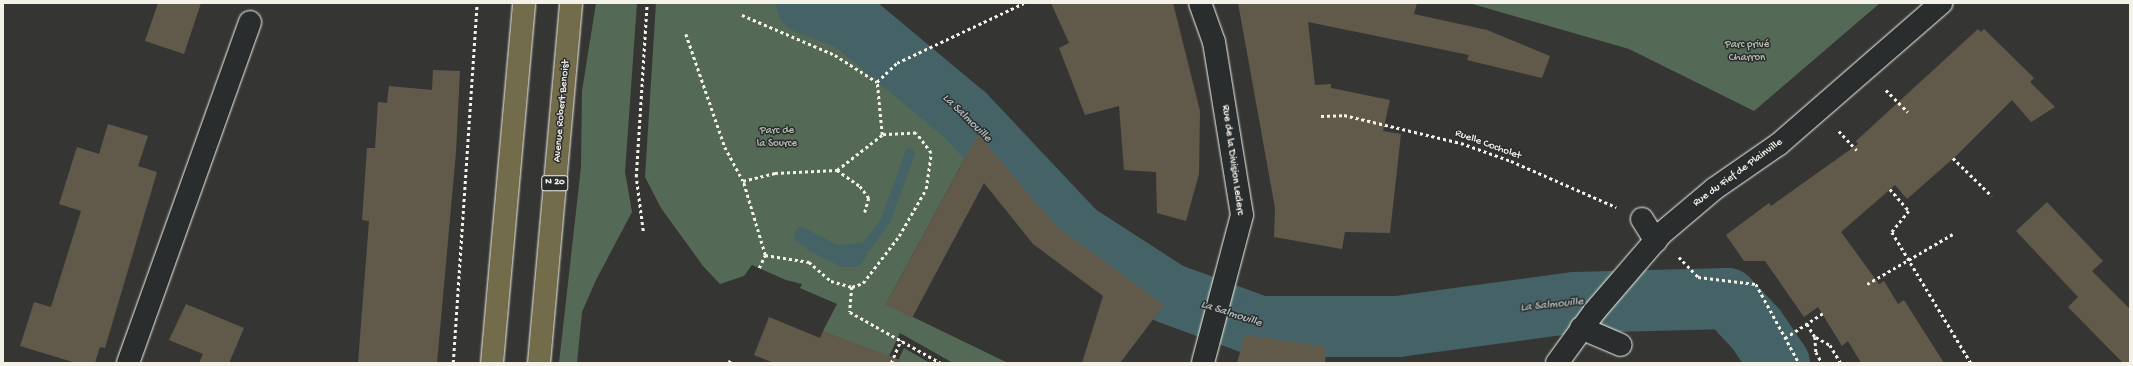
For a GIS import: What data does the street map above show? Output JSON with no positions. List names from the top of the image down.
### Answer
{
  "streets": {
    "main road": ["Avenue Robert Benoist", "N 20"],
    "street": ["Rue de la Division Leclerc", "Rue du Fief de Plainville"],
    "path": ["Ruelle Cocholet"]
  },
  "water": ["La Salmouille"],
  "parks": ["Parc privé Charron", "Parc de la Source"]
}
